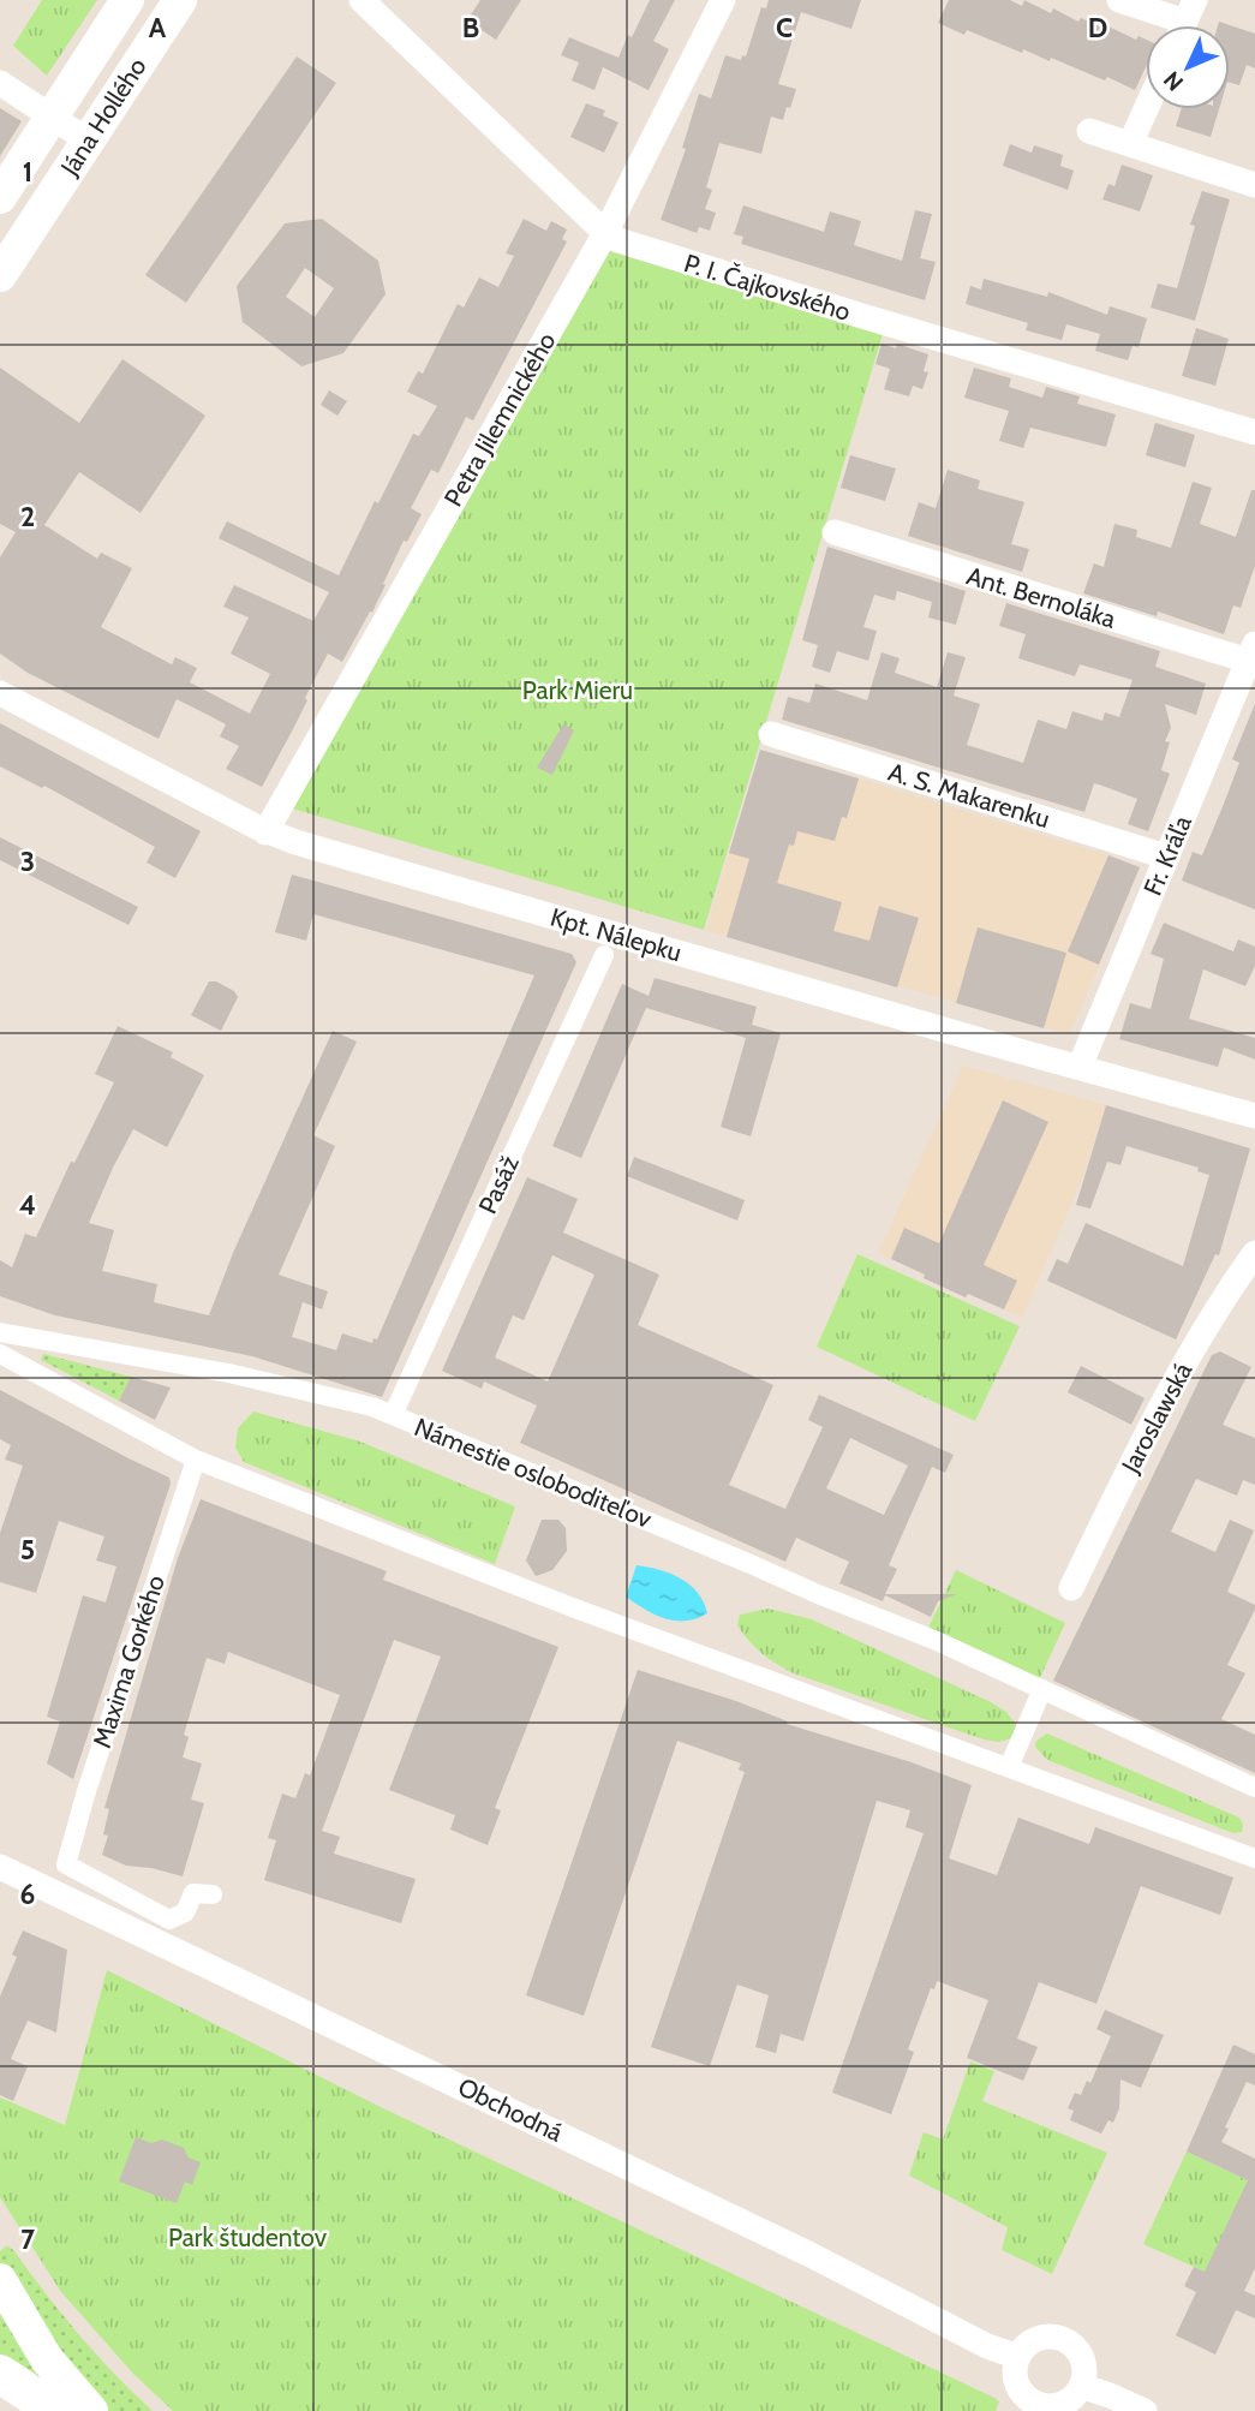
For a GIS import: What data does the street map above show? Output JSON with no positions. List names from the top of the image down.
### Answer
{
  "streets": {
    "street": [
      "Jána Hollého",
      "P. I. Čajkovského",
      "Petra Jilemnického",
      "Ant. Bernoláka",
      "A. S. Makarenku",
      "Fr. Kráľa",
      "Kpt. Nálepku",
      "Pasáž",
      "Jaroslawská",
      "Námestie osloboditeľov",
      "Maxima Gorkého",
      "Obchodná"
    ]
  },
  "crossings": [
    ["P. I. Čajkovského", "Petra Jilemnického"],
    ["Petra Jilemnického", "Kpt. Nálepku"],
    ["Ant. Bernoláka", "Fr. Kráľa"],
    ["A. S. Makarenku", "Fr. Kráľa"],
    ["Fr. Kráľa", "Kpt. Nálepku"],
    ["Pasáž", "Námestie osloboditeľov"]
  ],
  "parks": ["Park Mieru", "Park študentov"],
  "north": "bottom left",
  "grid": {
    "columns": [
      "A",
      "B",
      "C",
      "D"
    ],
    "rows": [
      "1",
      "2",
      "3",
      "4",
      "5",
      "6",
      "7"
    ]
  }
}
